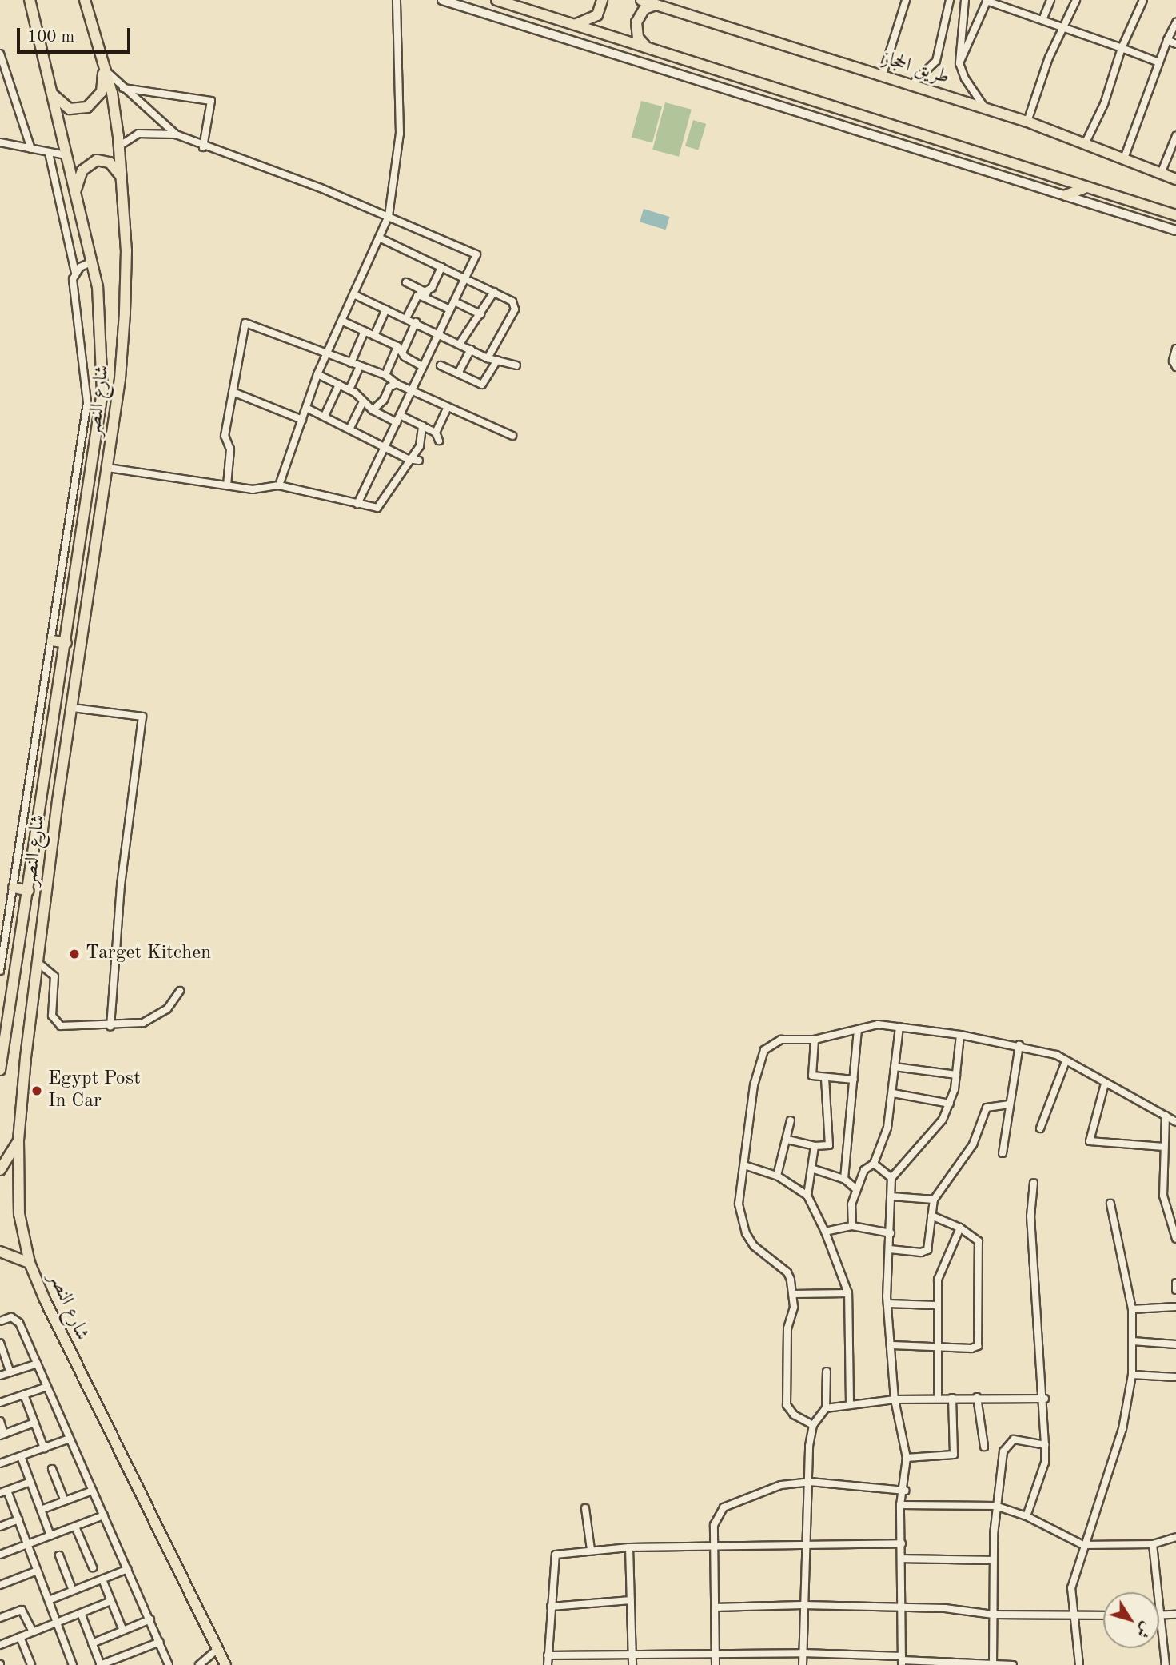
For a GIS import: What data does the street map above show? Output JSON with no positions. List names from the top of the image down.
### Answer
{
  "streets": {
    "main road": ["طريق الحجاز", "شارع النصر"]
  },
  "places": ["Target Kitchen", "Egypt Post In Car"],
  "scale_bar": "100 m",
  "north": "bottom right"
}
